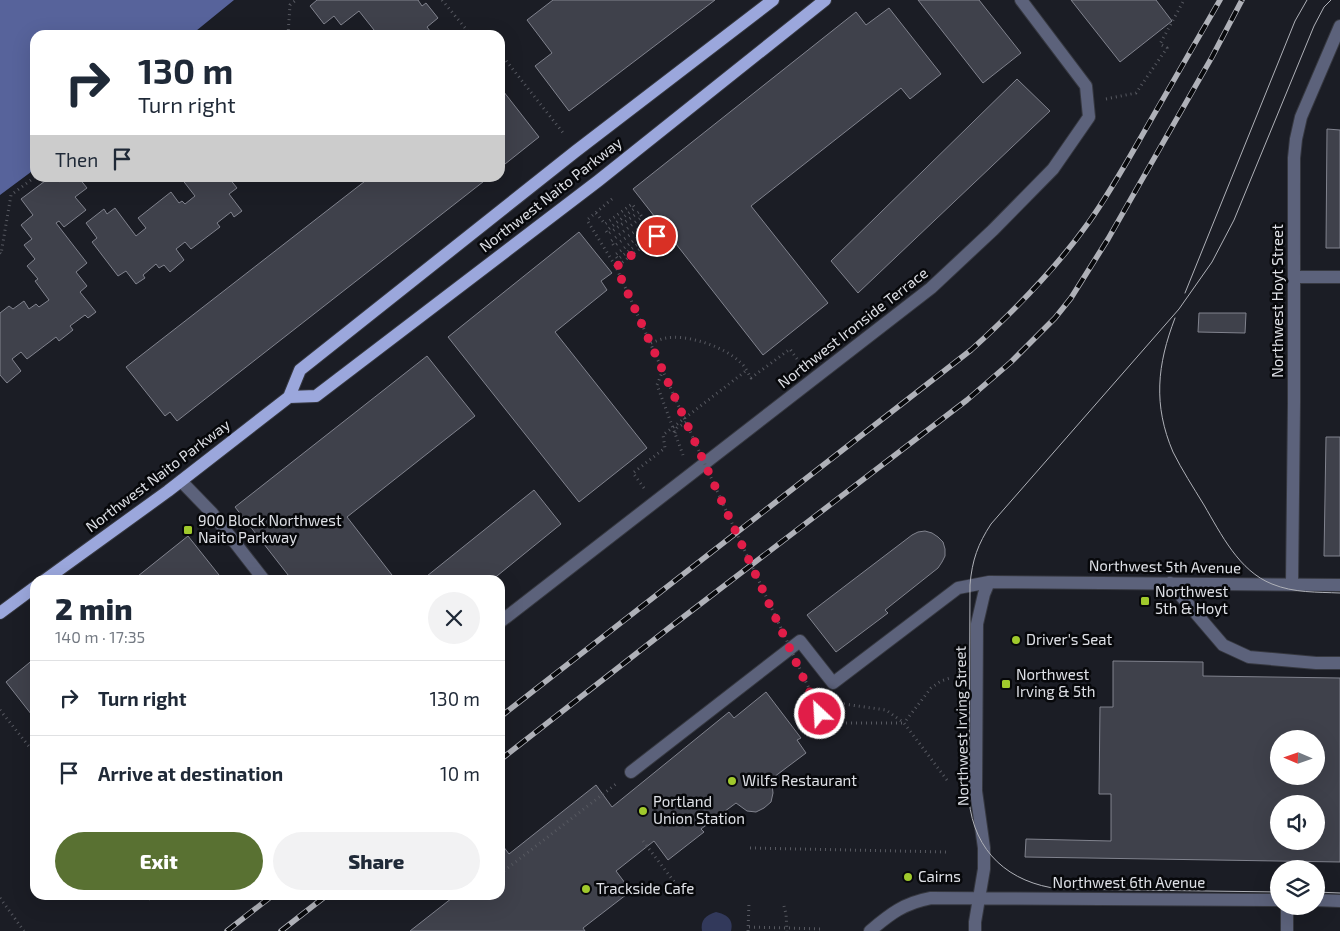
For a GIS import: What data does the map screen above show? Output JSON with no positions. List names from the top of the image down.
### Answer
{
  "streets": {
    "main road": ["Northwest Naito Parkway"],
    "street": [
      "Northwest Hoyt Street",
      "Northwest Ironside Terrace",
      "Northwest 5th Avenue",
      "Northwest Irving Street",
      "Northwest 6th Avenue"
    ]
  },
  "crossings": [
    ["Northwest Hoyt Street", "Northwest 5th Avenue"],
    ["Northwest 5th Avenue", "Northwest Irving Street"],
    ["Northwest Irving Street", "Northwest 6th Avenue"]
  ],
  "places": {
    "transit": ["900 Block Northwest Naito Parkway", "Northwest 5th & Hoyt", "Northwest Irving & 5th"],
    "other": [
      "Driver's Seat",
      "Wilfs Restaurant",
      "Portland Union Station",
      "Cairns",
      "Trackside Cafe"
    ]
  },
  "north": "left",
  "page": {
    "turn": ["130 m", "Turn right"],
    "then": "Then",
    "heading": ["2 min", "140 m · 17:35"],
    "list": [
      {
        "name": "Turn right",
        "value": "130 m"
      },
      {
        "name": "Arrive at destination",
        "value": "10 m"
      }
    ],
    "buttons": ["Exit", "Share"]
  }
}
